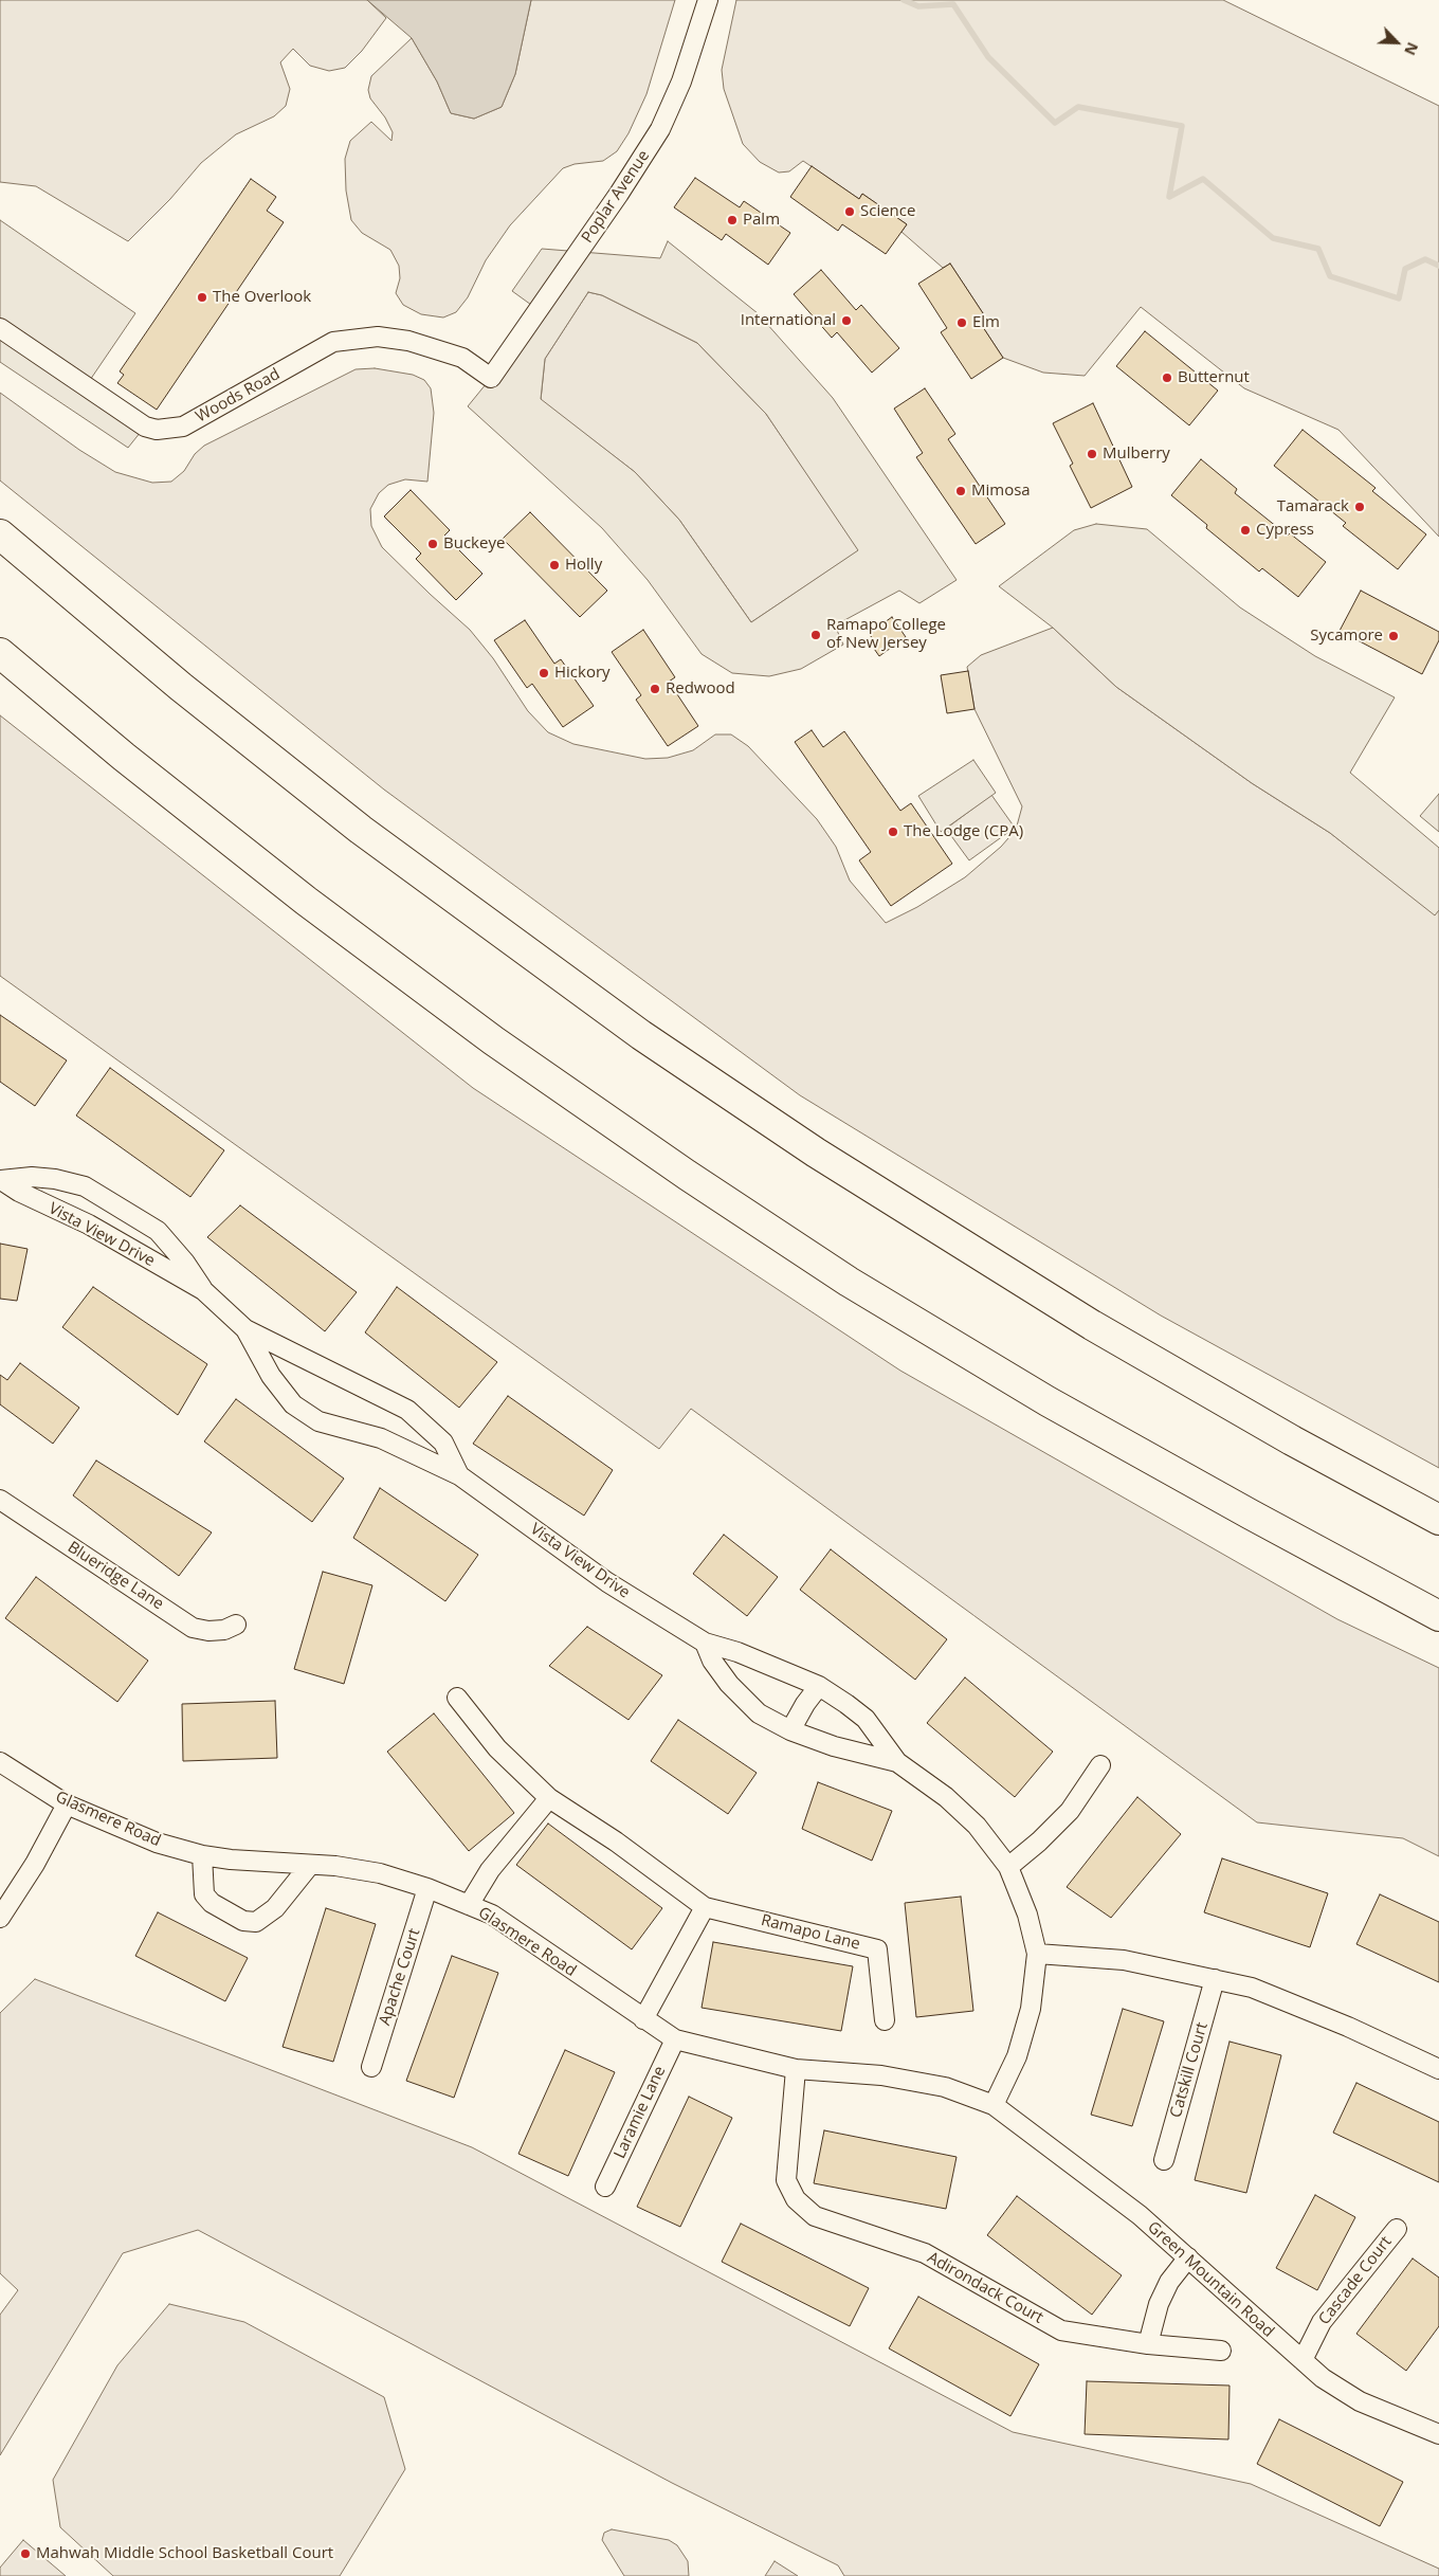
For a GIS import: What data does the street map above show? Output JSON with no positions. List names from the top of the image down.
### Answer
{
  "streets": {
    "street": [
      "Poplar Avenue",
      "Woods Road",
      "Vista View Drive",
      "Blueridge Lane",
      "Glasmere Road",
      "Ramapo Lane",
      "Apache Court",
      "Catskill Court",
      "Laramie Lane",
      "Green Mountain Road",
      "Cascade Court",
      "Adirondack Court"
    ]
  },
  "crossings": [
    ["Poplar Avenue", "Woods Road"],
    ["Vista View Drive", "Glasmere Road"],
    ["Vista View Drive", "Green Mountain Road"],
    ["Glasmere Road", "Apache Court"],
    ["Glasmere Road", "Laramie Lane"],
    ["Glasmere Road", "Green Mountain Road"],
    ["Glasmere Road", "Adirondack Court"],
    ["Green Mountain Road", "Cascade Court"]
  ],
  "places": [
    "Science",
    "Palm",
    "The Overlook",
    "International",
    "Elm",
    "Butternut",
    "Mulberry",
    "Mimosa",
    "Tamarack",
    "Cypress",
    "Buckeye",
    "Holly",
    "Ramapo College of New Jersey",
    "Sycamore",
    "Hickory",
    "Redwood",
    "The Lodge (CPA)",
    "Mahwah Middle School Basketball Court"
  ],
  "north": "bottom right"
}
